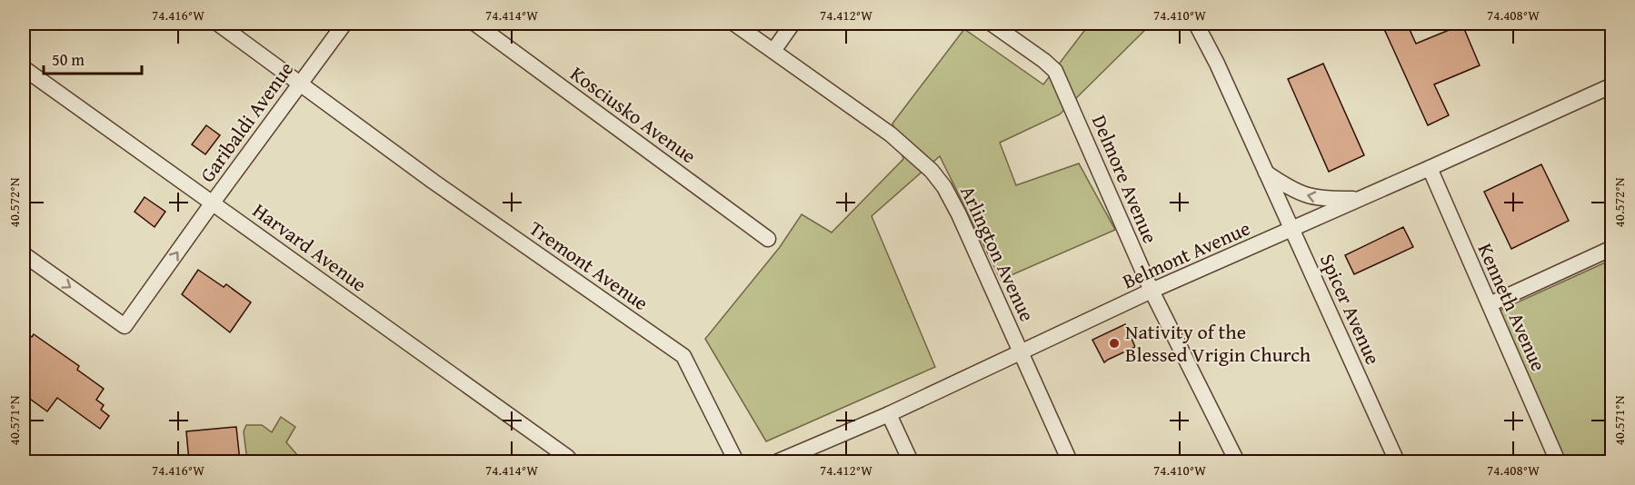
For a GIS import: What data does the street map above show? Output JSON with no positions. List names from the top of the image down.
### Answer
{
  "streets": {
    "street": [
      "Kosciusko Avenue",
      "Garibaldi Avenue",
      "Delmore Avenue",
      "Harvard Avenue",
      "Arlington Avenue",
      "Belmont Avenue",
      "Tremont Avenue",
      "Kenneth Avenue",
      "Spicer Avenue"
    ]
  },
  "crossings": [
    ["Garibaldi Avenue", "Harvard Avenue"],
    ["Garibaldi Avenue", "Tremont Avenue"],
    ["Delmore Avenue", "Belmont Avenue"],
    ["Arlington Avenue", "Belmont Avenue"],
    ["Belmont Avenue", "Kenneth Avenue"],
    ["Belmont Avenue", "Spicer Avenue"]
  ],
  "places": ["Nativity of the Blessed Vrigin Church"],
  "scale_bar": "50 m",
  "coordinates": [
    "74.416°W",
    "74.414°W",
    "74.412°W",
    "74.410°W",
    "74.408°W",
    "40.572°N",
    "40.571°N"
  ]
}
